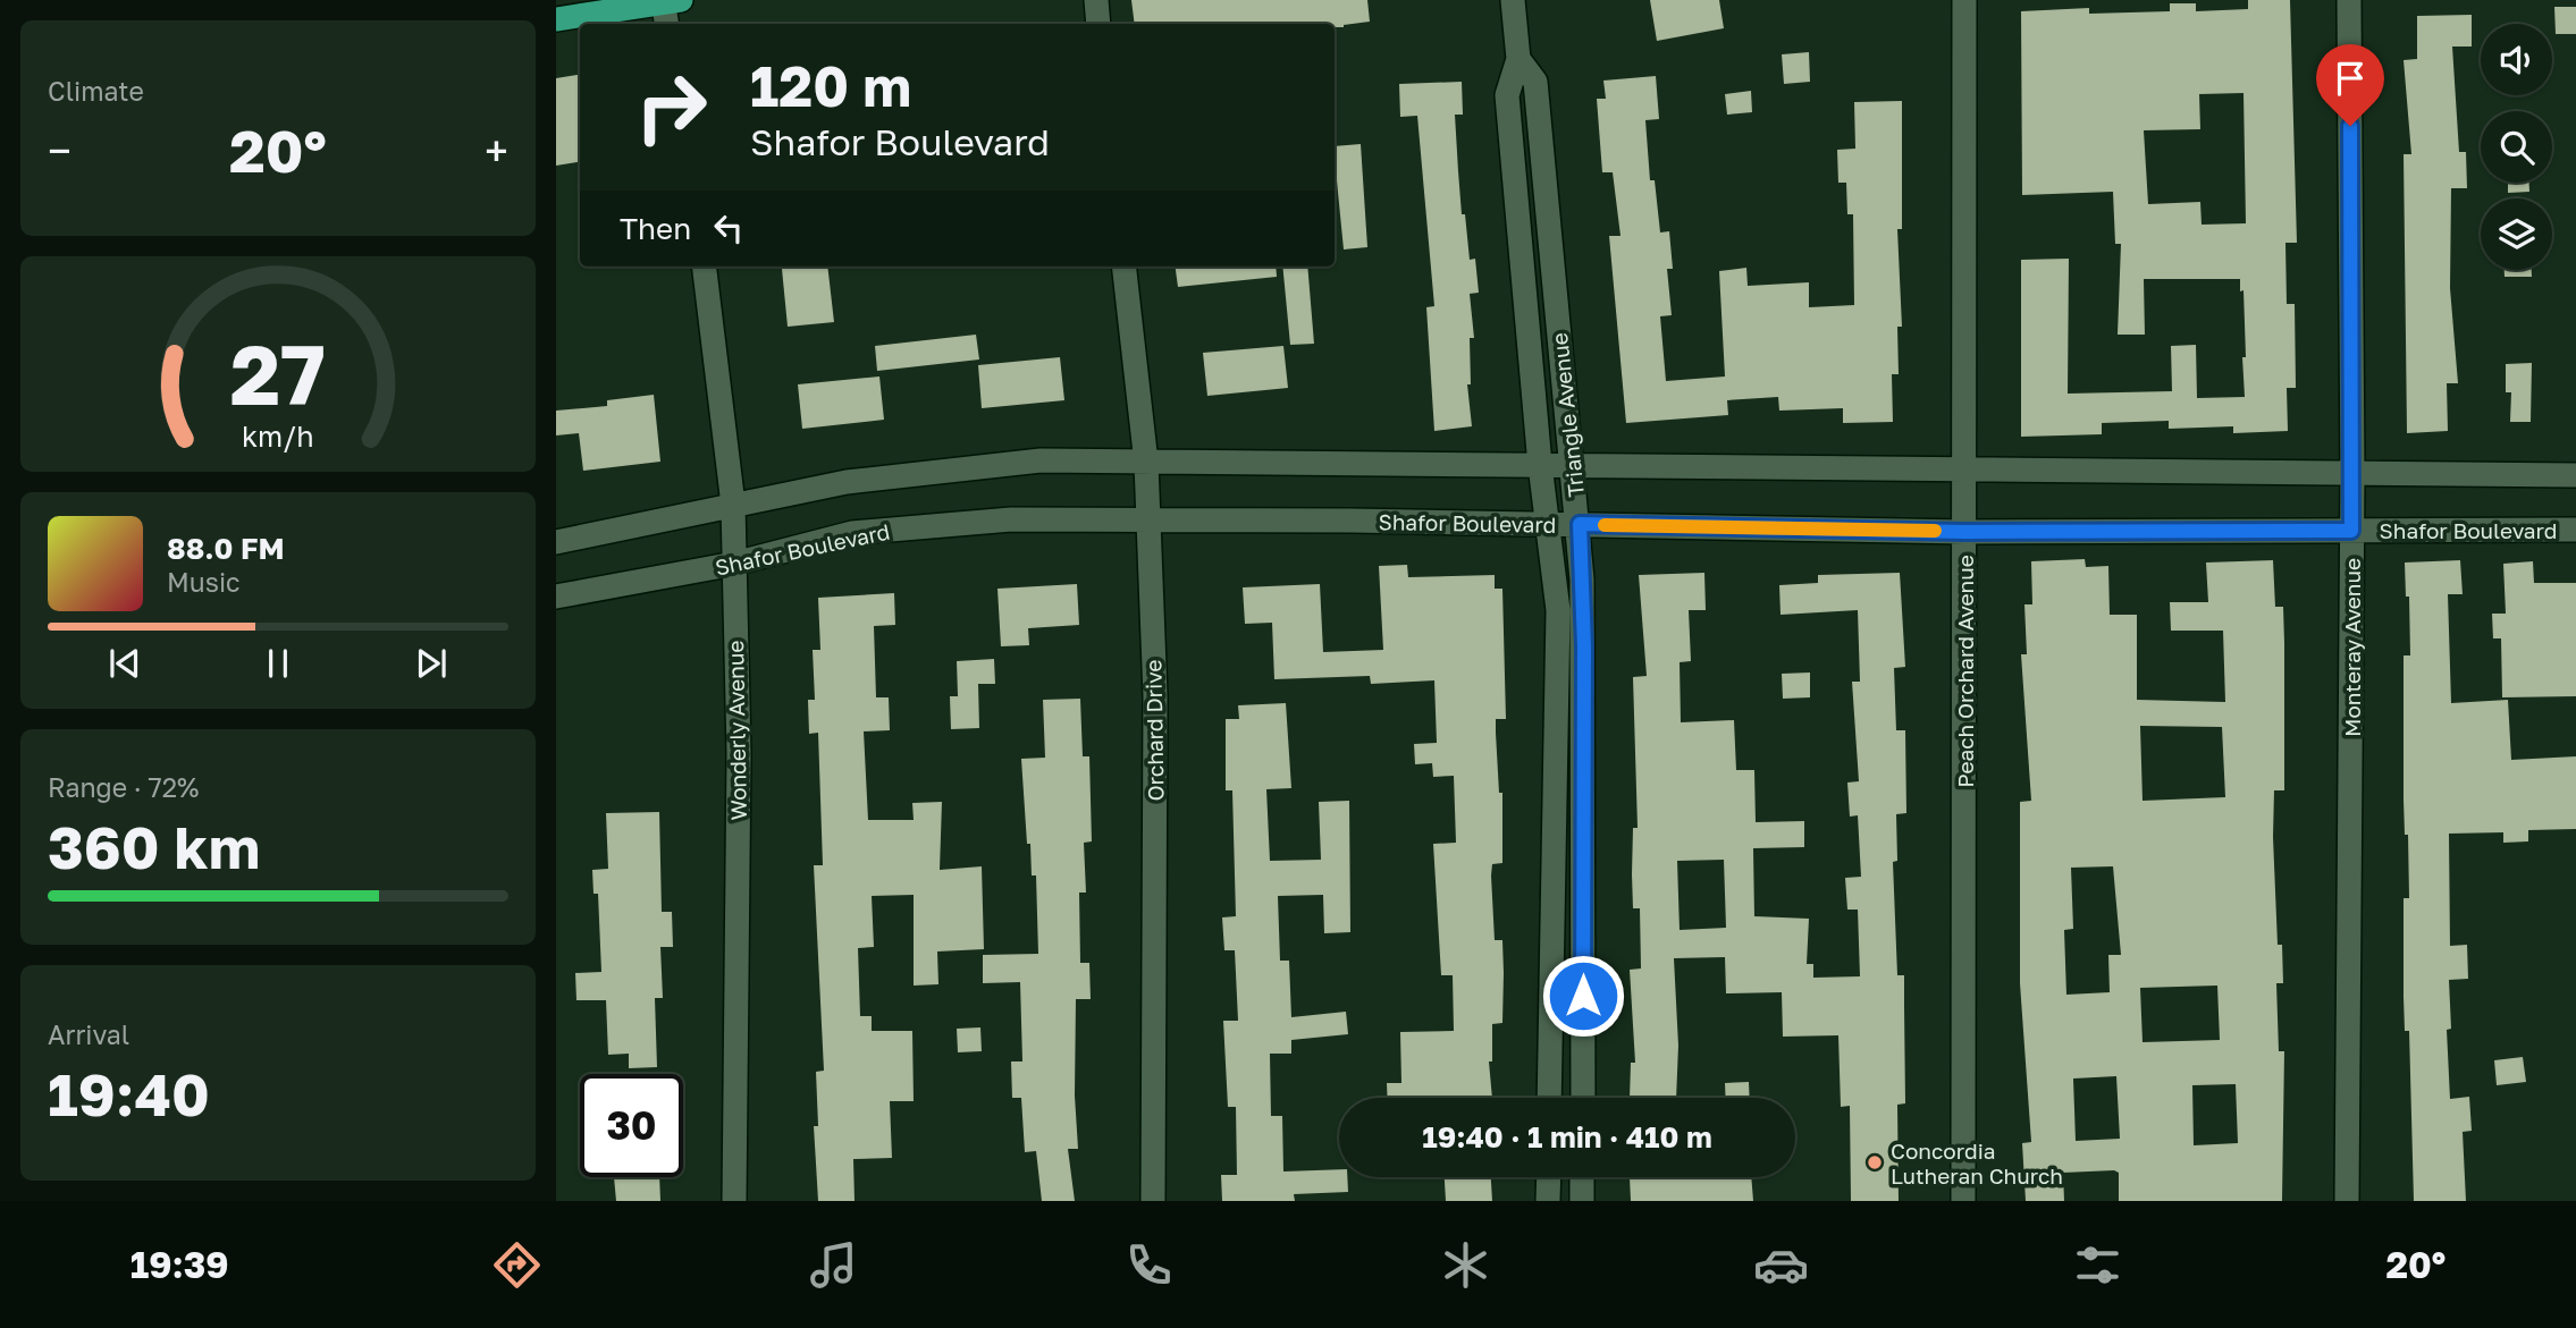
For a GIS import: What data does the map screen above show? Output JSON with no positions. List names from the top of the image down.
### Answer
{
  "streets": {
    "street": [
      "Triangle Avenue",
      "Shafor Boulevard",
      "Monteray Avenue",
      "Peach Orchard Avenue",
      "Wonderly Avenue",
      "Orchard Drive"
    ]
  },
  "crossings": [
    ["Triangle Avenue", "Shafor Boulevard"],
    ["Shafor Boulevard", "Monteray Avenue"],
    ["Shafor Boulevard", "Peach Orchard Avenue"],
    ["Shafor Boulevard", "Wonderly Avenue"],
    ["Shafor Boulevard", "Orchard Drive"]
  ],
  "places": ["Concordia Lutheran Church"],
  "page": {
    "tile": [
      "Climate",
      ["Range · 72%", "360 km"],
      ["Arrival", "19:40"]
    ],
    "turn": ["120 m", "Shafor Boulevard"],
    "heat": ["−", "20°", "+"],
    "then": "Then",
    "song": ["88.0 FM", "Music"],
    "limit": "30",
    "trip": "19:40 · 1 min · 410 m",
    "tabs": ["19:39", "20°"],
    "gauge": ["27", "km/h"]
  }
}
